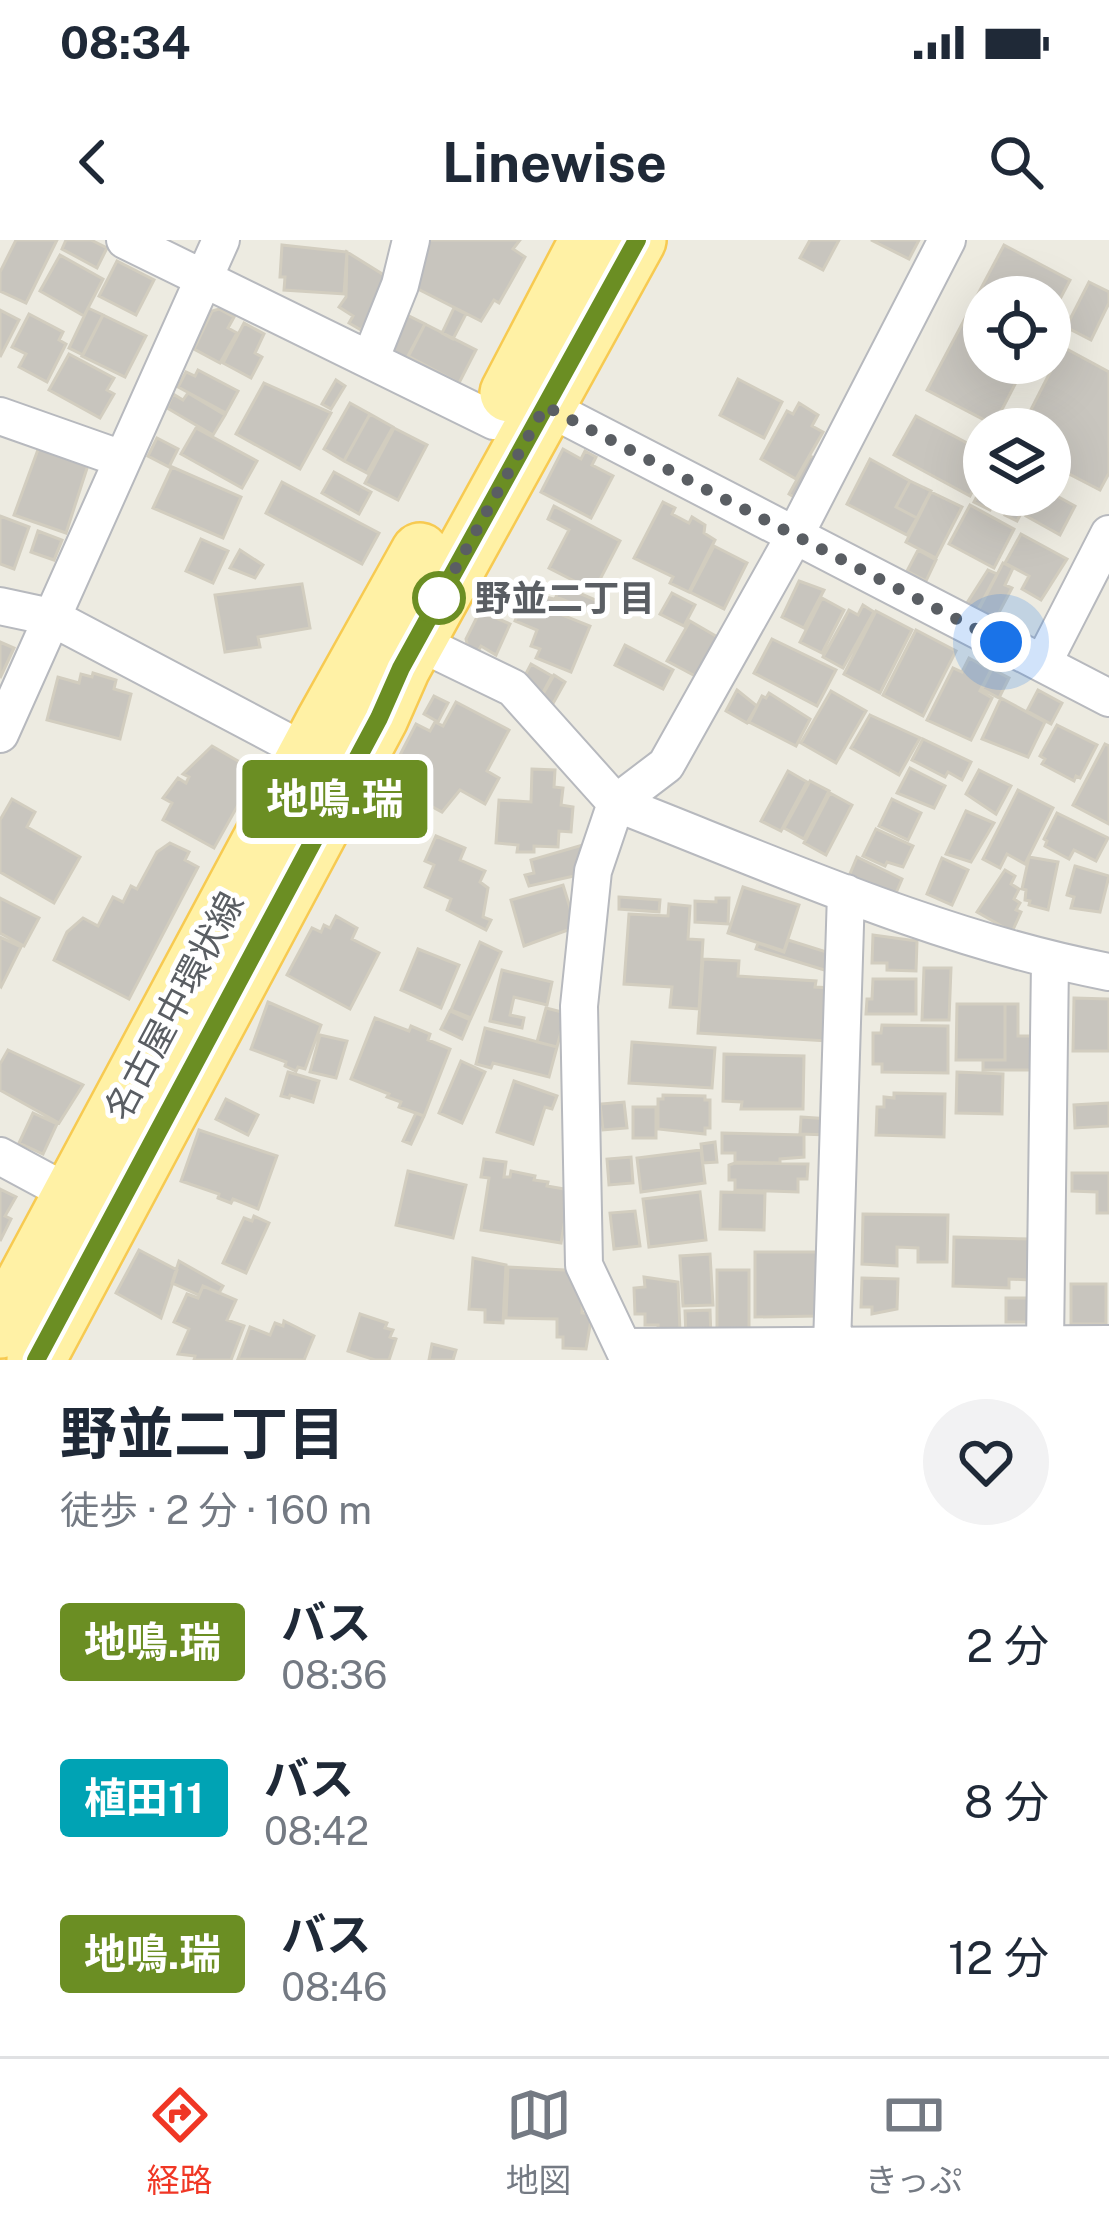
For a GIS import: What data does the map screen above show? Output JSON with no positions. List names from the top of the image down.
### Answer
{
  "streets": {
    "main road": ["名古屋中環状線"]
  },
  "places": ["野並二丁目"],
  "lines": ["bus line 地鳴.瑞"],
  "page": {
    "status": "08:34",
    "header": "Linewise",
    "on_map": "地鳴.瑞",
    "heading": ["野並二丁目", "徒歩 · 2 分 · 160 m"],
    "list": [
      {
        "mark": "地鳴.瑞",
        "name": "バス",
        "note": "08:36",
        "value": "2 分"
      },
      {
        "mark": "植田11",
        "name": "バス",
        "note": "08:42",
        "value": "8 分"
      },
      {
        "mark": "地鳴.瑞",
        "name": "バス",
        "note": "08:46",
        "value": "12 分"
      }
    ],
    "tabs": ["経路", "地図", "きっぷ"]
  }
}
